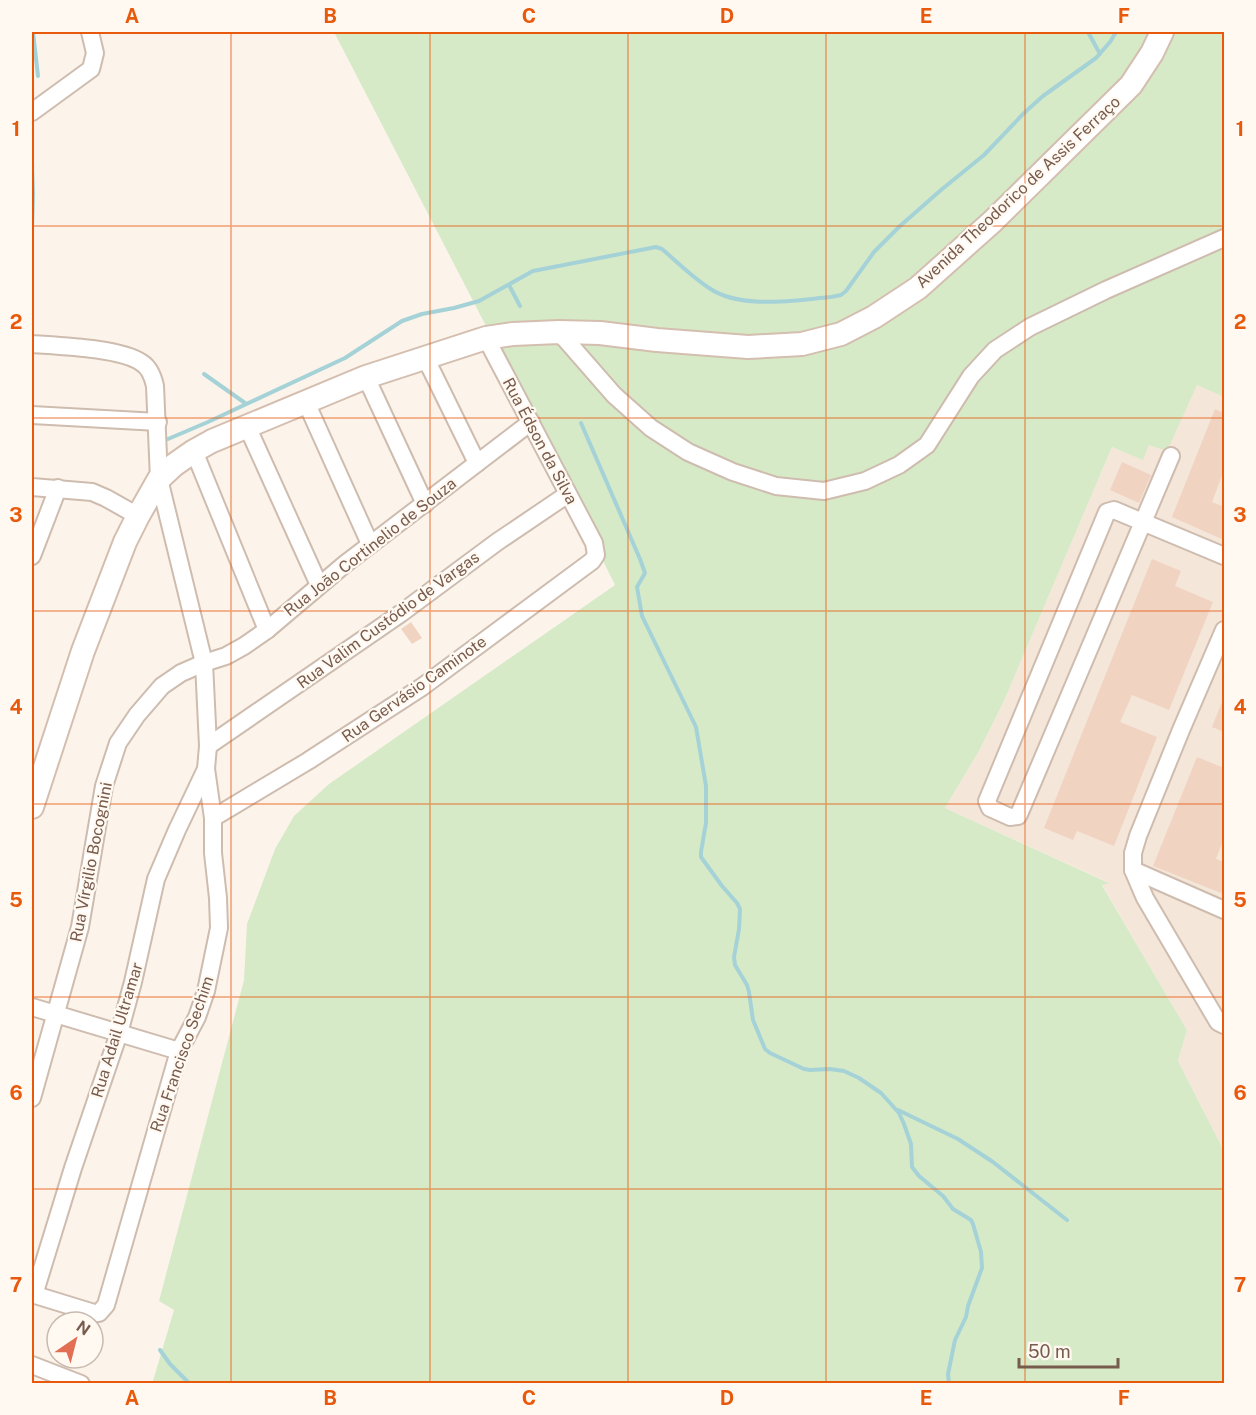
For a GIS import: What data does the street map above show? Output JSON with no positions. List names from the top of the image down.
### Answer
{
  "streets": {
    "street": [
      "Avenida Theodorico de Assis Ferraço",
      "Rua Édson da Silva",
      "Rua João Cortinelio de Souza",
      "Rua Valim Custódio de Vargas",
      "Rua Gervásio Caminote",
      "Rua Vírgilio Bocognini",
      "Rua Adail Ultramar",
      "Rua Francisco Sechim"
    ]
  },
  "crossings": [
    ["Avenida Theodorico de Assis Ferraço", "Rua Édson da Silva"],
    ["Rua Édson da Silva", "Rua João Cortinelio de Souza"],
    ["Rua Édson da Silva", "Rua Valim Custódio de Vargas"],
    ["Rua Édson da Silva", "Rua Gervásio Caminote"],
    ["Rua João Cortinelio de Souza", "Rua Vírgilio Bocognini"],
    ["Rua Gervásio Caminote", "Rua Francisco Sechim"],
    ["Rua Adail Ultramar", "Rua Francisco Sechim"]
  ],
  "scale_bar": "50 m",
  "north": "top right",
  "grid": {
    "columns": [
      "A",
      "B",
      "C",
      "D",
      "E",
      "F"
    ],
    "rows": [
      "1",
      "2",
      "3",
      "4",
      "5",
      "6",
      "7"
    ]
  }
}
